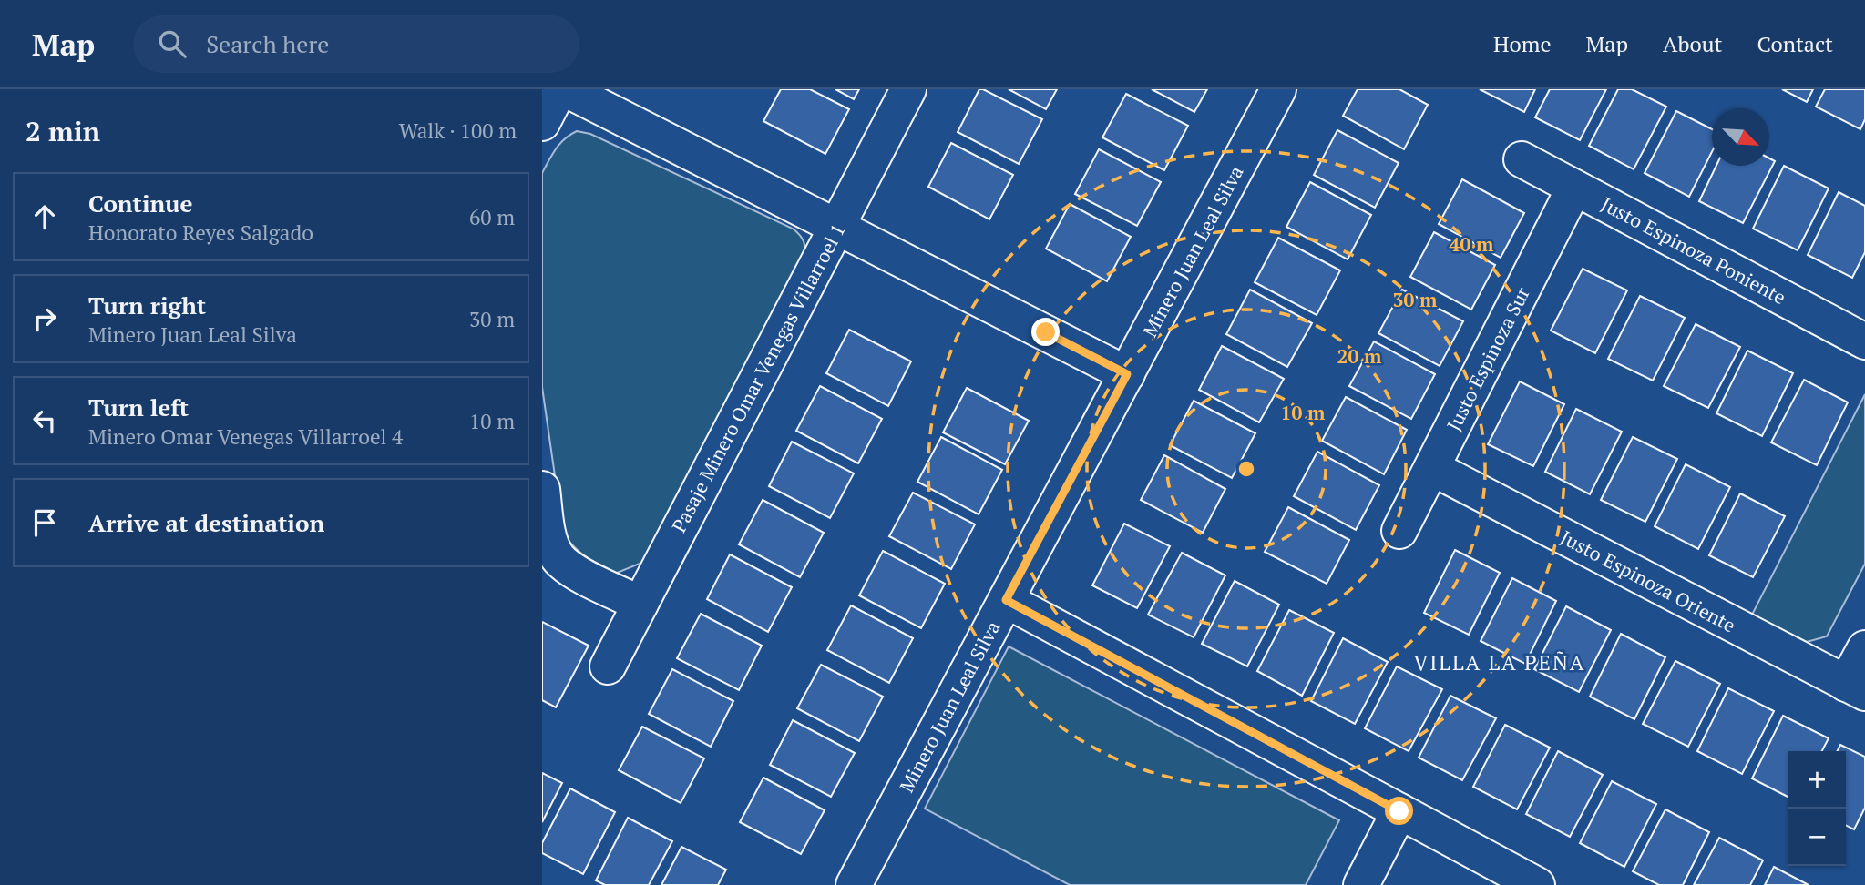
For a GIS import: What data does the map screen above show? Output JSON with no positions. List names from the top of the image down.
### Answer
{
  "streets": {
    "street": [
      "Justo Espinoza Poniente",
      "Minero Juan Leal Silva",
      "Justo Espinoza Sur",
      "Pasaje Minero Omar Venegas Villarroel 1",
      "Justo Espinoza Oriente"
    ]
  },
  "crossings": [
    ["Justo Espinoza Poniente", "Justo Espinoza Sur"],
    ["Justo Espinoza Sur", "Justo Espinoza Oriente"]
  ],
  "districts": ["VILLA LA PEÑA"],
  "north": "bottom right",
  "page": {
    "header": "Map",
    "search": "Search here",
    "nav": [
      "Home",
      "Map",
      "About",
      "Contact"
    ],
    "heading": ["2 min", "Walk · 100 m"],
    "list": [
      ["Continue", "Honorato Reyes Salgado", "60 m"],
      ["Turn right", "Minero Juan Leal Silva", "30 m"],
      ["Turn left", "Minero Omar Venegas Villarroel 4", "10 m"],
      "Arrive at destination"
    ],
    "map_buttons": ["+", "−"]
  },
  "rings": [
    "40 m",
    "30 m",
    "20 m",
    "10 m"
  ]
}
